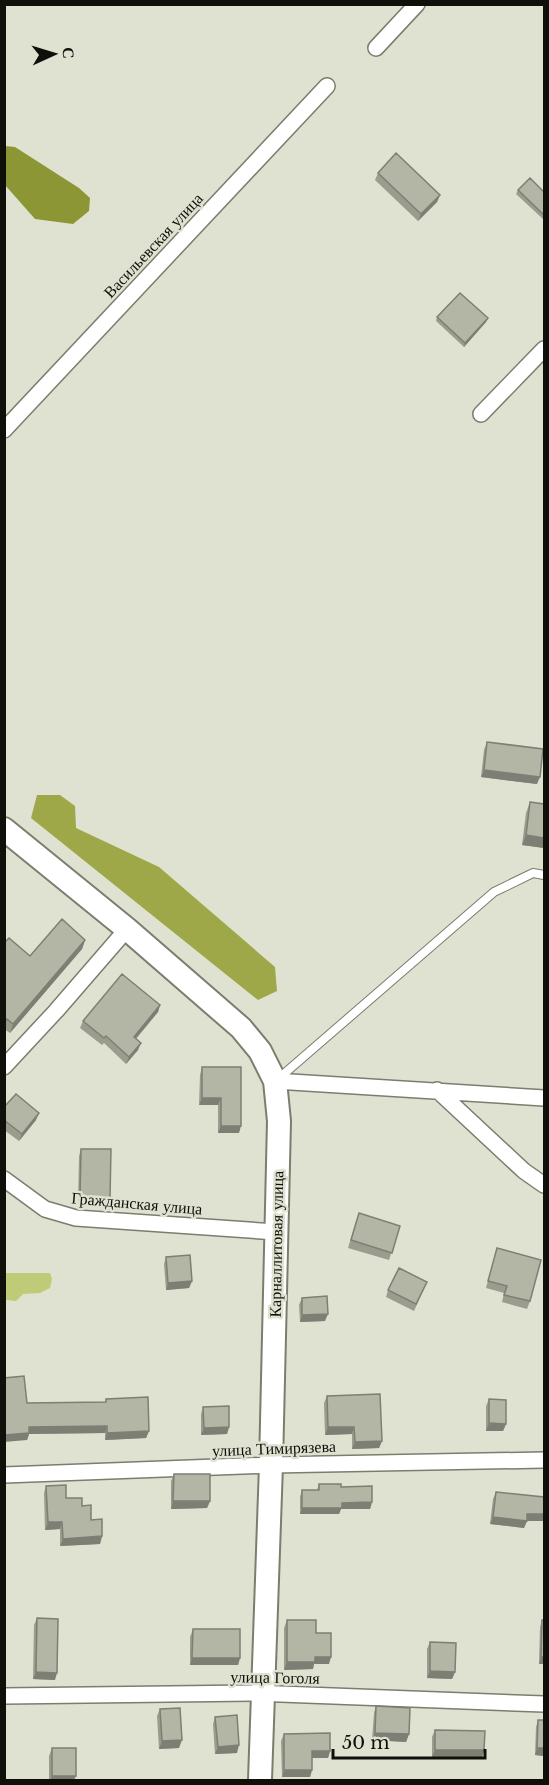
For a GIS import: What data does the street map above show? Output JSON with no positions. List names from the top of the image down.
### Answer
{
  "streets": {
    "street": [
      "Васильевская улица",
      "Гражданская улица",
      "Карналлитовая улица",
      "улица Тимирязева",
      "улица Гоголя"
    ]
  },
  "crossings": [
    ["Гражданская улица", "Карналлитовая улица"],
    ["Карналлитовая улица", "улица Тимирязева"],
    ["Карналлитовая улица", "улица Гоголя"]
  ],
  "scale_bar": "50 m",
  "north": "right"
}
